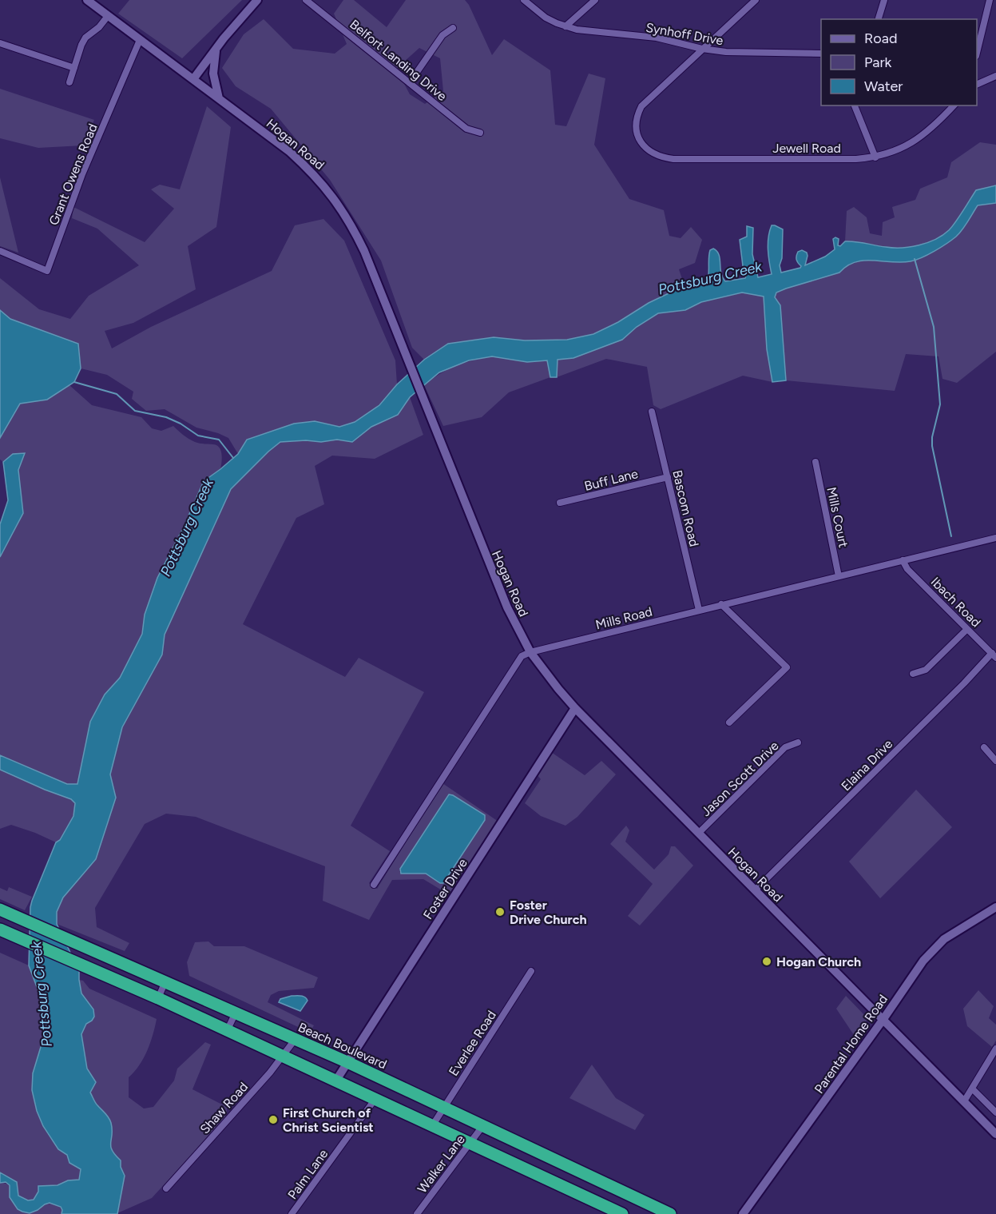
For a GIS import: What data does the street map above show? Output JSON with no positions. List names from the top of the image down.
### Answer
{
  "streets": {
    "highway": ["Beach Boulevard"],
    "main road": ["Hogan Road", "Foster Drive", "Parental Home Road"],
    "street": [
      "Synhoff Drive",
      "Belfort Landing Drive",
      "Jewell Road",
      "Grant Owens Road",
      "Buff Lane",
      "Bascom Road",
      "Mills Court",
      "Ibach Road",
      "Mills Road",
      "Elaina Drive",
      "Jason Scott Drive",
      "Everlee Road",
      "Shaw Road",
      "Walker Lane",
      "Palm Lane"
    ]
  },
  "crossings": [
    ["Synhoff Drive", "Jewell Road"],
    ["Hogan Road", "Grant Owens Road"],
    ["Hogan Road", "Mills Road"],
    ["Hogan Road", "Elaina Drive"],
    ["Hogan Road", "Jason Scott Drive"],
    ["Hogan Road", "Foster Drive"],
    ["Hogan Road", "Parental Home Road"],
    ["Buff Lane", "Bascom Road"],
    ["Bascom Road", "Mills Road"],
    ["Mills Court", "Mills Road"],
    ["Ibach Road", "Mills Road"],
    ["Ibach Road", "Elaina Drive"],
    ["Foster Drive", "Beach Boulevard"],
    ["Everlee Road", "Beach Boulevard"],
    ["Beach Boulevard", "Shaw Road"],
    ["Beach Boulevard", "Walker Lane"]
  ],
  "water": ["Pottsburg Creek"],
  "places": ["Foster Drive Church", "Hogan Church", "First Church of Christ Scientist"],
  "legend": ["Road", "Park", "Water"]
}
